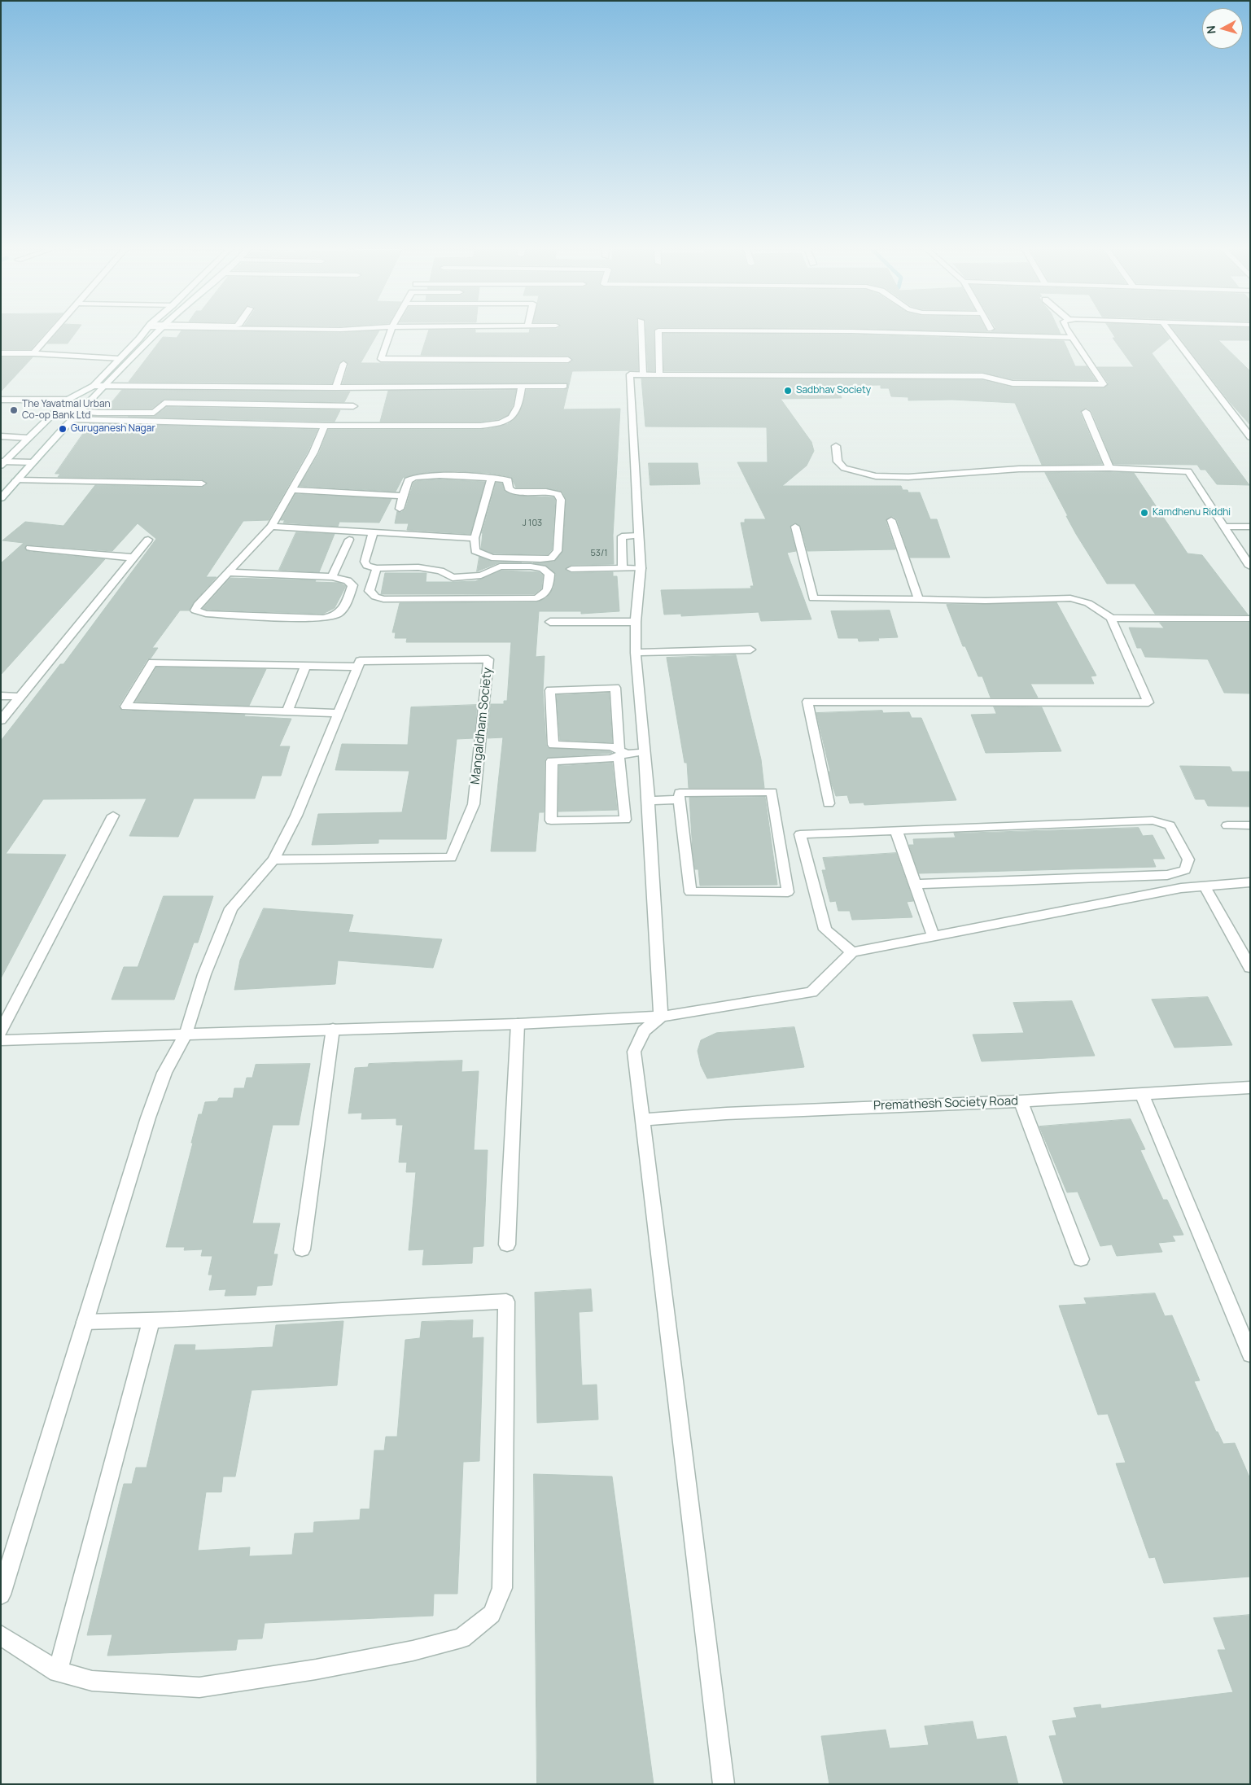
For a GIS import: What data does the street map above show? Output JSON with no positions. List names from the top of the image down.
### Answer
{
  "streets": {
    "street": ["Mangaldham Society", "Premathesh Society Road"]
  },
  "places": [
    "Sadbhav Society",
    "The Yavatmal Urban Co-op Bank Ltd",
    "Guruganesh Nagar",
    "Kamdhenu Riddhi"
  ],
  "house_numbers": ["J 103", "53/1"],
  "north": "left"
}
